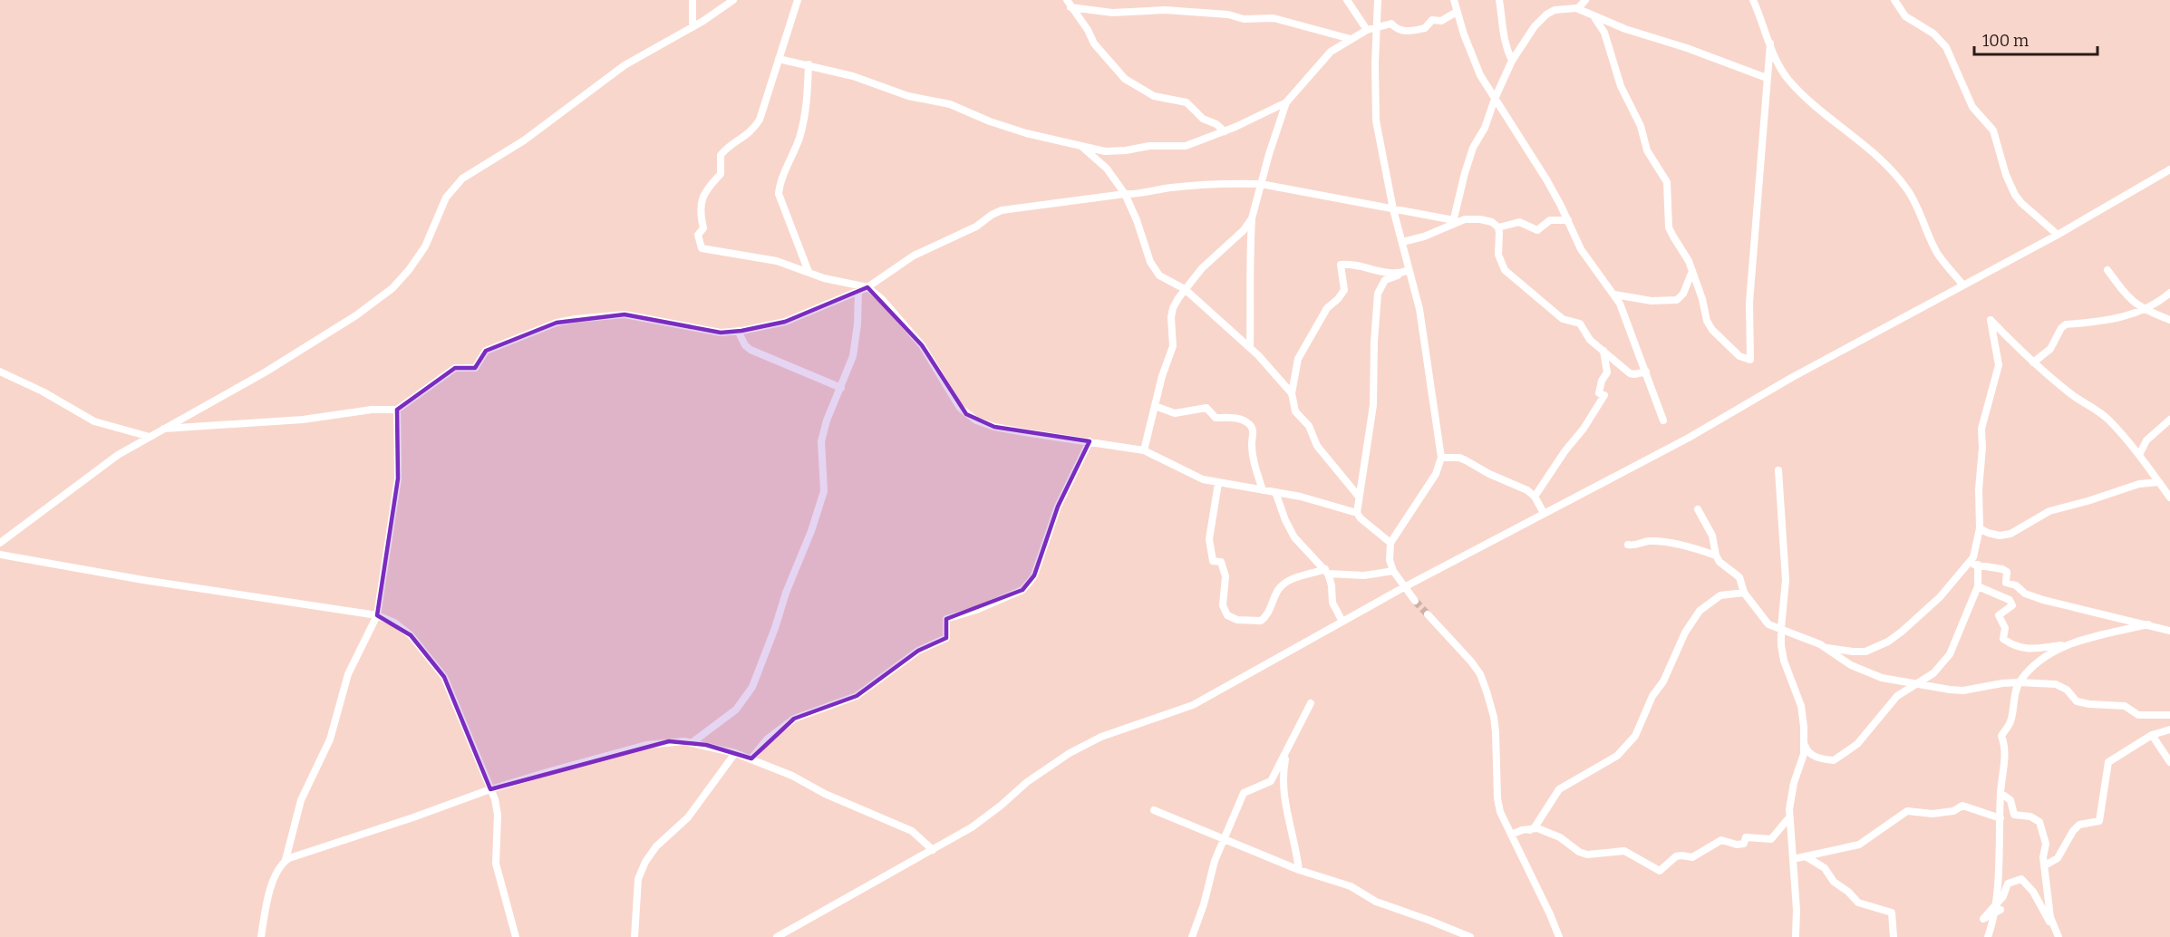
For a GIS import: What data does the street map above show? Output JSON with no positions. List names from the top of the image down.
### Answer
{
  "scale_bar": "100 m"
}
